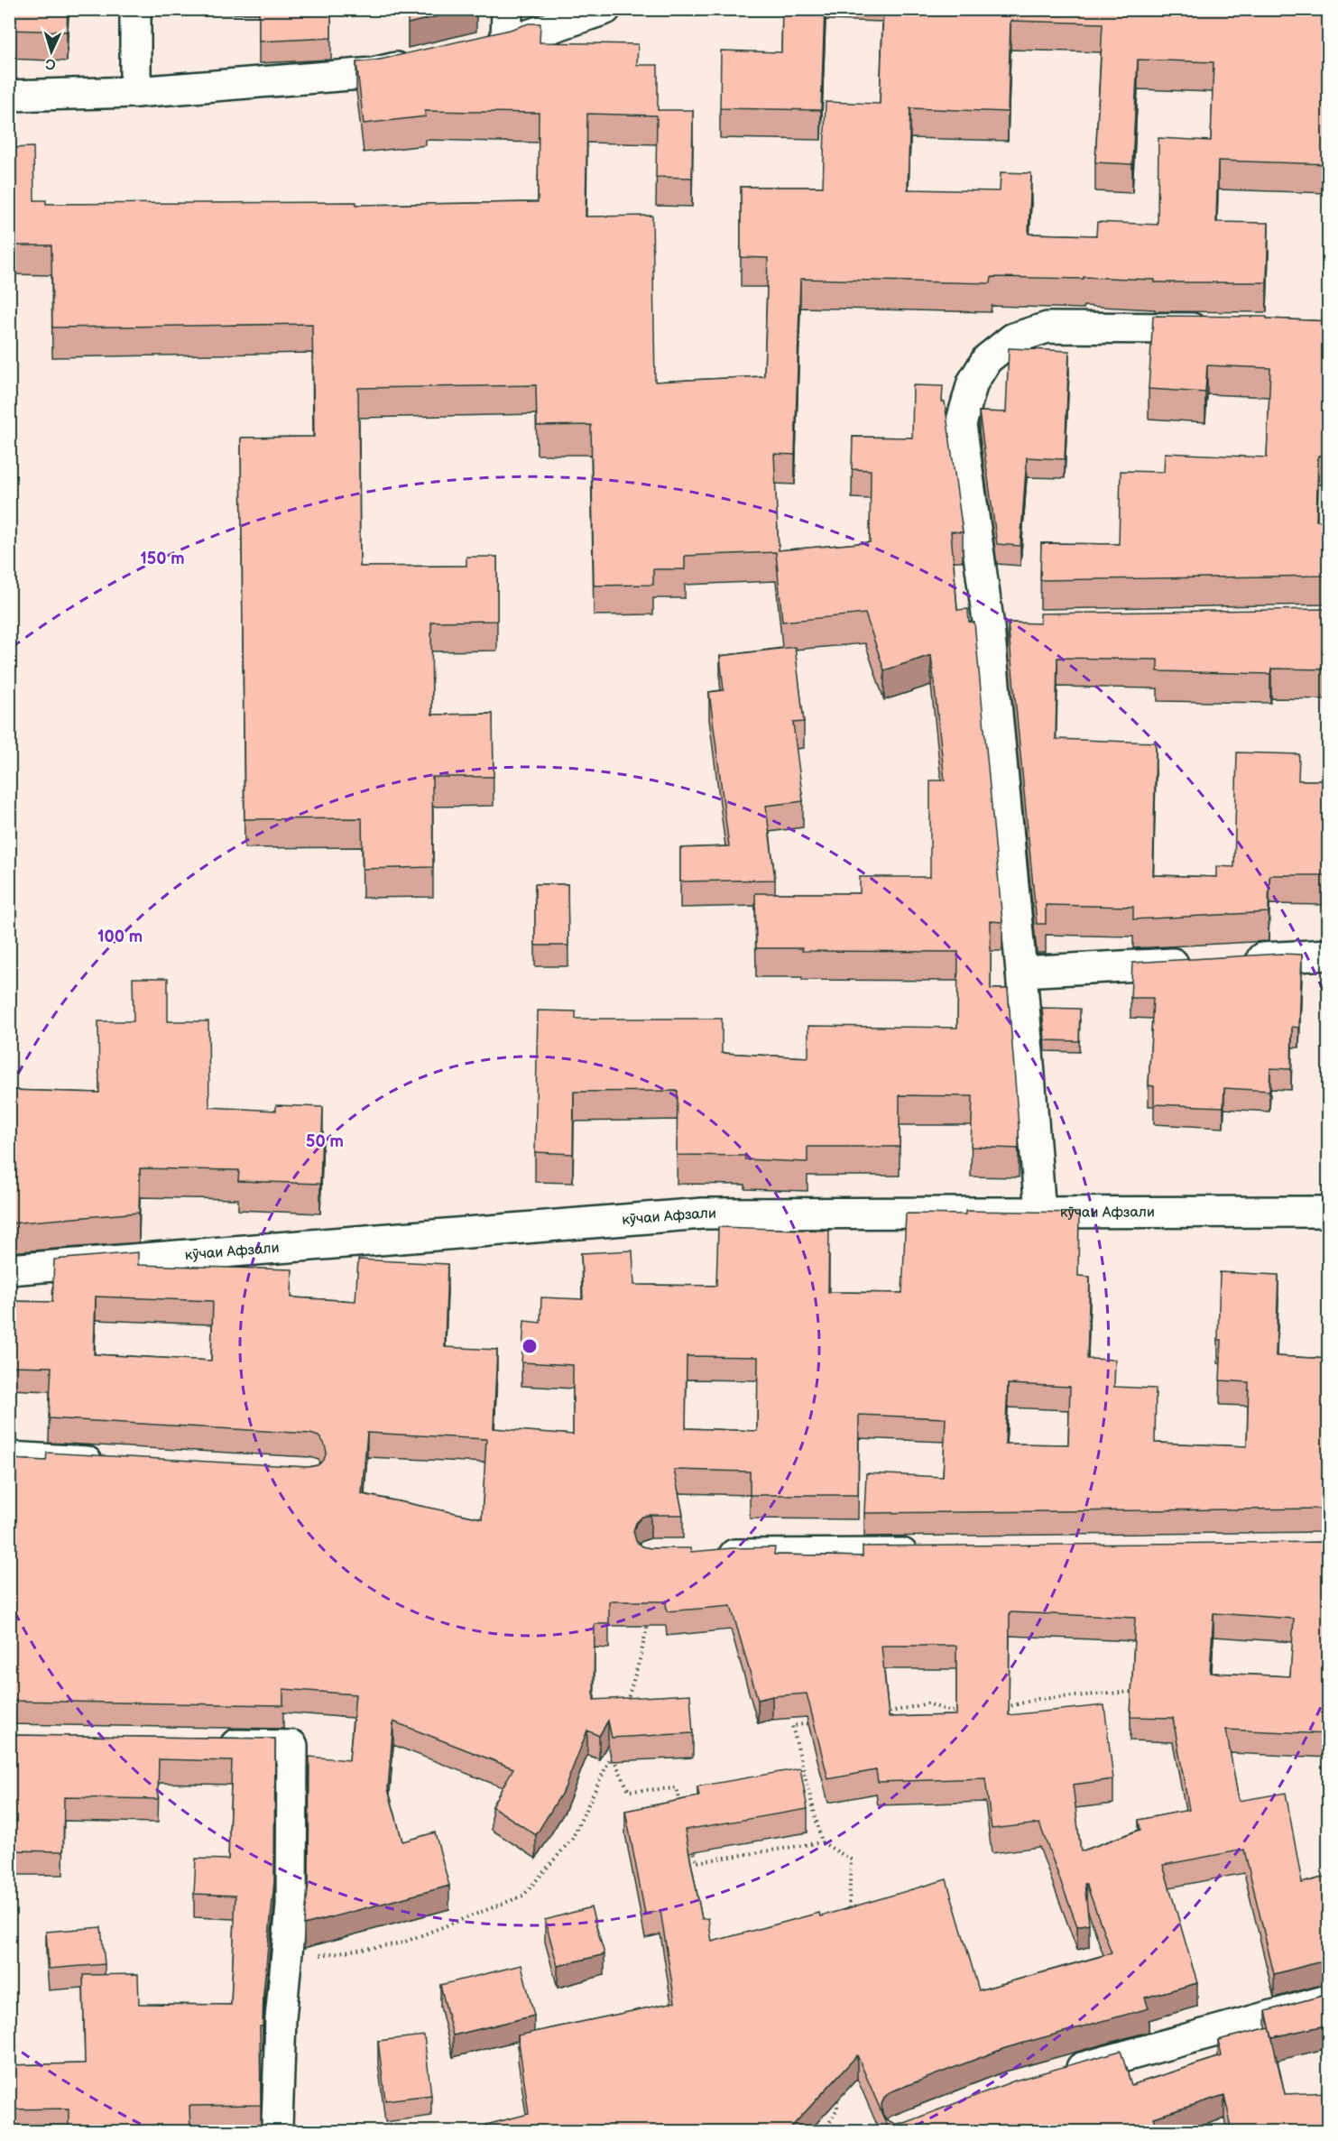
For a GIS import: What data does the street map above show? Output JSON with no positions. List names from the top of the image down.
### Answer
{
  "streets": {
    "street": ["кӯчаи Афзали"]
  },
  "north": "bottom",
  "rings": ["150 m", "100 m", "50 m"]
}
